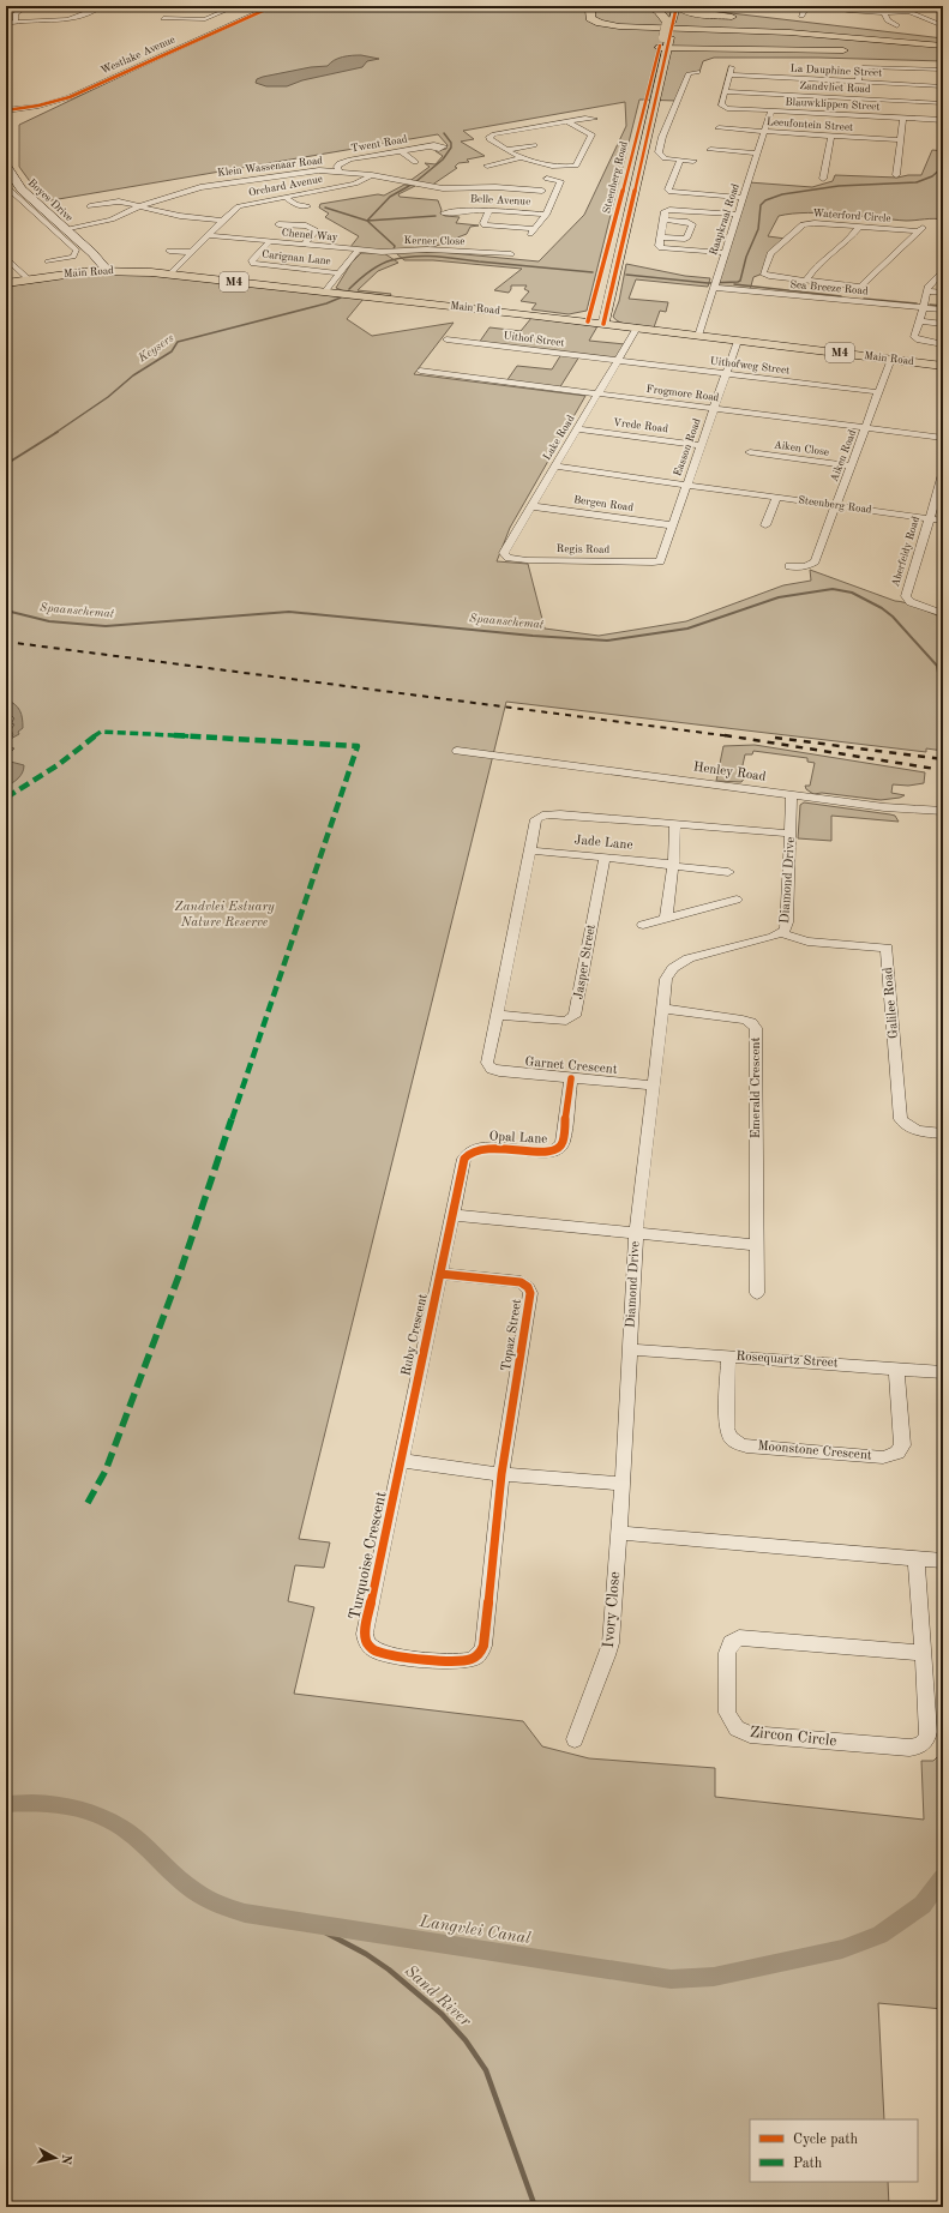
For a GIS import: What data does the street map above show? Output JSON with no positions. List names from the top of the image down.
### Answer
{
  "streets": {
    "main road": [
      "Steenberg Road",
      "Boyes Drive",
      "Main Road",
      "M4"
    ],
    "street": [
      "Westlake Avenue",
      "La Dauphine Street",
      "Zandvliet Road",
      "Blauwklippen Street",
      "Leeufontein Street",
      "Twent Road",
      "Klein Wassenaar Road",
      "Orchard Avenue",
      "Belle Avenue",
      "Waterford Circle",
      "Raapkraal Road",
      "Chenel Way",
      "Kerner Close",
      "Carignan Lane",
      "Sea Breeze Road",
      "Uithof Street",
      "Uithofweg Street",
      "Frogmore Road",
      "Vrede Road",
      "Lake Road",
      "Easson Road",
      "Aiken Close",
      "Aiken Road",
      "Bergen Road",
      "Regis Road",
      "Aberfeldy Road",
      "Henley Road",
      "Jade Lane",
      "Diamond Drive",
      "Jasper Street",
      "Galilee Road",
      "Garnet Crescent",
      "Emerald Crescent",
      "Opal Lane",
      "Ruby Crescent",
      "Topaz Street",
      "Rosequartz Street",
      "Moonstone Crescent",
      "Turquoise Crescent",
      "Ivory Close",
      "Zircon Circle"
    ]
  },
  "crossings": [
    ["Zandvliet Road", "Blauwklippen Street"],
    ["Blauwklippen Street", "Raapkraal Road"],
    ["Leeufontein Street", "Raapkraal Road"],
    ["Twent Road", "Klein Wassenaar Road"],
    ["Klein Wassenaar Road", "Orchard Avenue"],
    ["Klein Wassenaar Road", "Boyes Drive"],
    ["Steenberg Road", "Main Road"],
    ["Steenberg Road", "Lake Road"],
    ["Steenberg Road", "Easson Road"],
    ["Steenberg Road", "Aiken Road"],
    ["Steenberg Road", "Aberfeldy Road"],
    ["Orchard Avenue", "Chenel Way"],
    ["Orchard Avenue", "Main Road"],
    ["Boyes Drive", "Main Road"],
    ["Raapkraal Road", "Main Road"],
    ["Raapkraal Road", "Sea Breeze Road"],
    ["Chenel Way", "Kerner Close"],
    ["Chenel Way", "Carignan Lane"],
    ["Main Road", "Lake Road"],
    ["Main Road", "Easson Road"],
    ["Main Road", "Aiken Road"],
    ["Uithof Street", "Uithofweg Street"],
    ["Uithof Street", "Lake Road"],
    ["Uithofweg Street", "Lake Road"],
    ["Uithofweg Street", "Easson Road"],
    ["Uithofweg Street", "Aiken Road"],
    ["Frogmore Road", "Lake Road"],
    ["Frogmore Road", "Easson Road"],
    ["Frogmore Road", "Aiken Road"],
    ["Vrede Road", "Lake Road"],
    ["Vrede Road", "Easson Road"],
    ["Lake Road", "Bergen Road"],
    ["Lake Road", "Regis Road"],
    ["Easson Road", "Bergen Road"],
    ["Easson Road", "Regis Road"],
    ["Aiken Close", "Aiken Road"],
    ["Henley Road", "Diamond Drive"],
    ["Jade Lane", "Jasper Street"],
    ["Jade Lane", "Garnet Crescent"],
    ["Diamond Drive", "Galilee Road"],
    ["Diamond Drive", "Garnet Crescent"],
    ["Diamond Drive", "Emerald Crescent"],
    ["Diamond Drive", "Rosequartz Street"],
    ["Diamond Drive", "Ivory Close"],
    ["Jasper Street", "Garnet Crescent"],
    ["Garnet Crescent", "Opal Lane"],
    ["Opal Lane", "Ruby Crescent"],
    ["Ruby Crescent", "Topaz Street"],
    ["Ruby Crescent", "Turquoise Crescent"],
    ["Topaz Street", "Turquoise Crescent"],
    ["Rosequartz Street", "Moonstone Crescent"]
  ],
  "water": [
    "Keysers",
    "Spaanschemat",
    "Langvlei Canal",
    "Sand River"
  ],
  "parks": ["Zandvlei Estuary Nature Reserve"],
  "legend": ["Cycle path", "Path"],
  "north": "right"
}
